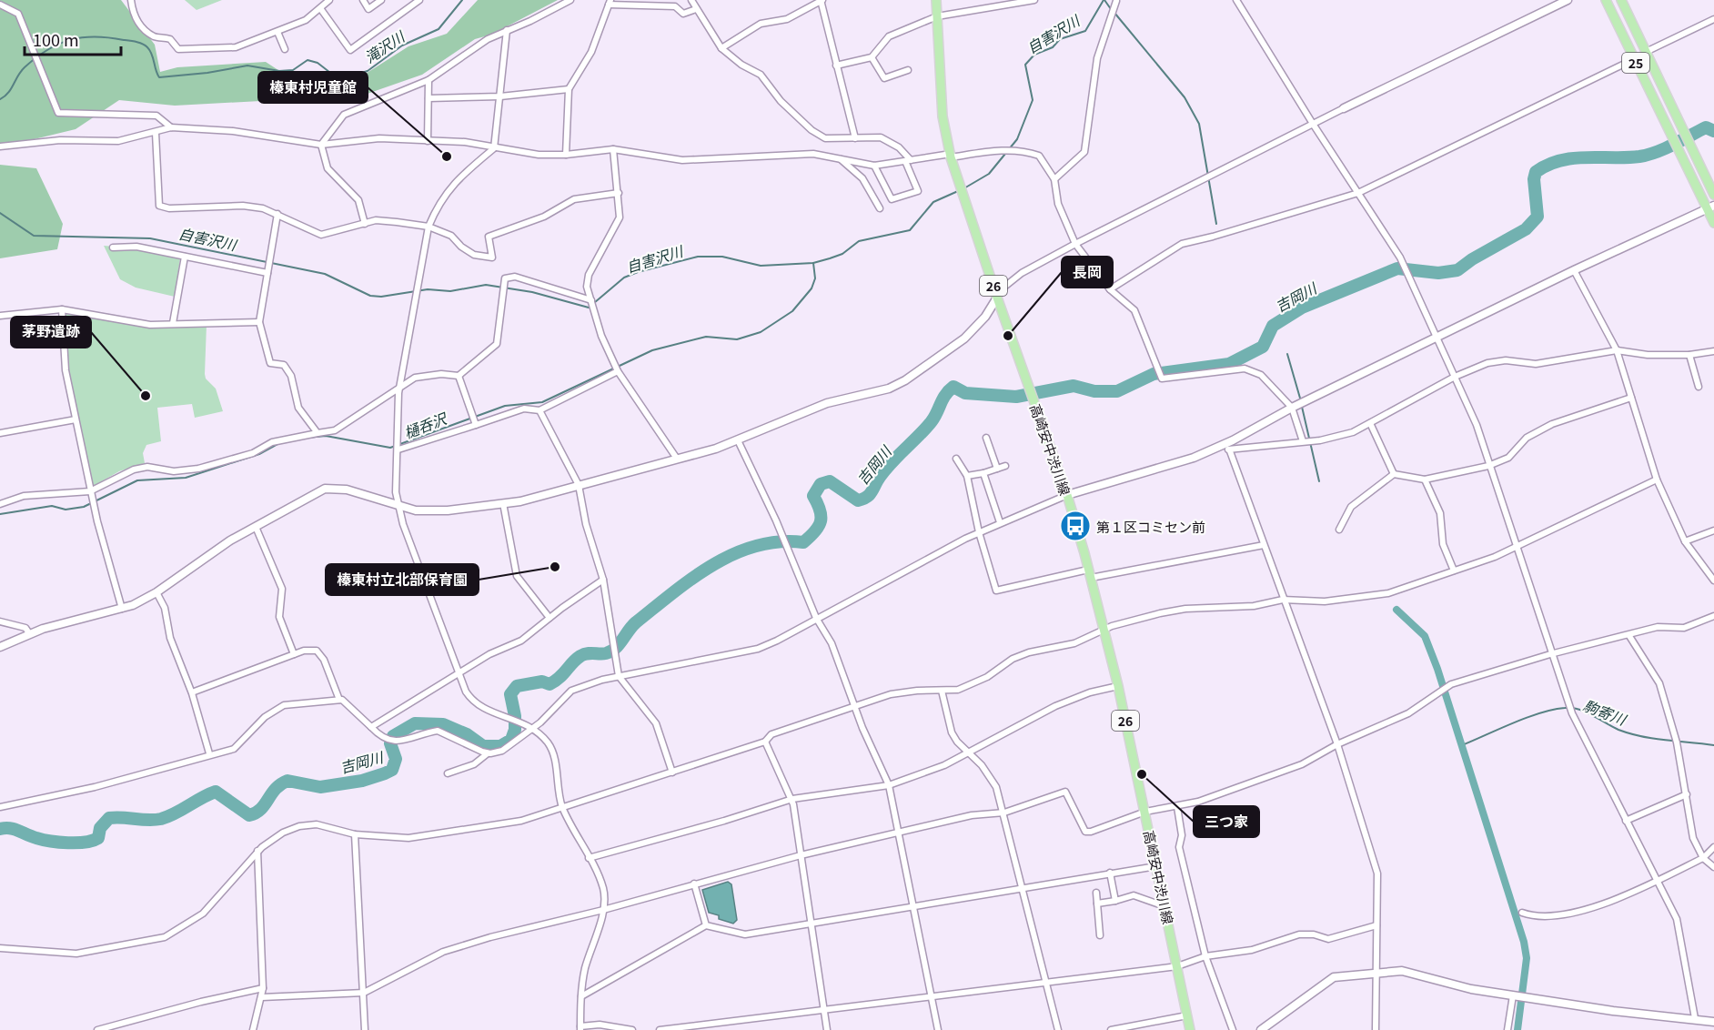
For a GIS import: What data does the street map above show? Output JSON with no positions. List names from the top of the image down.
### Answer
{
  "streets": {
    "main road": ["25", "26", "高崎安中渋川線"]
  },
  "water": [
    "自害沢川",
    "滝沢川",
    "吉岡川",
    "樋呑沢",
    "駒寄川"
  ],
  "places": {
    "other": [
      "榛東村児童館",
      "長岡",
      "茅野遺跡",
      "榛東村立北部保育園",
      "三つ家"
    ],
    "bus stop": ["第１区コミセン前"]
  },
  "scale_bar": "100 m"
}
